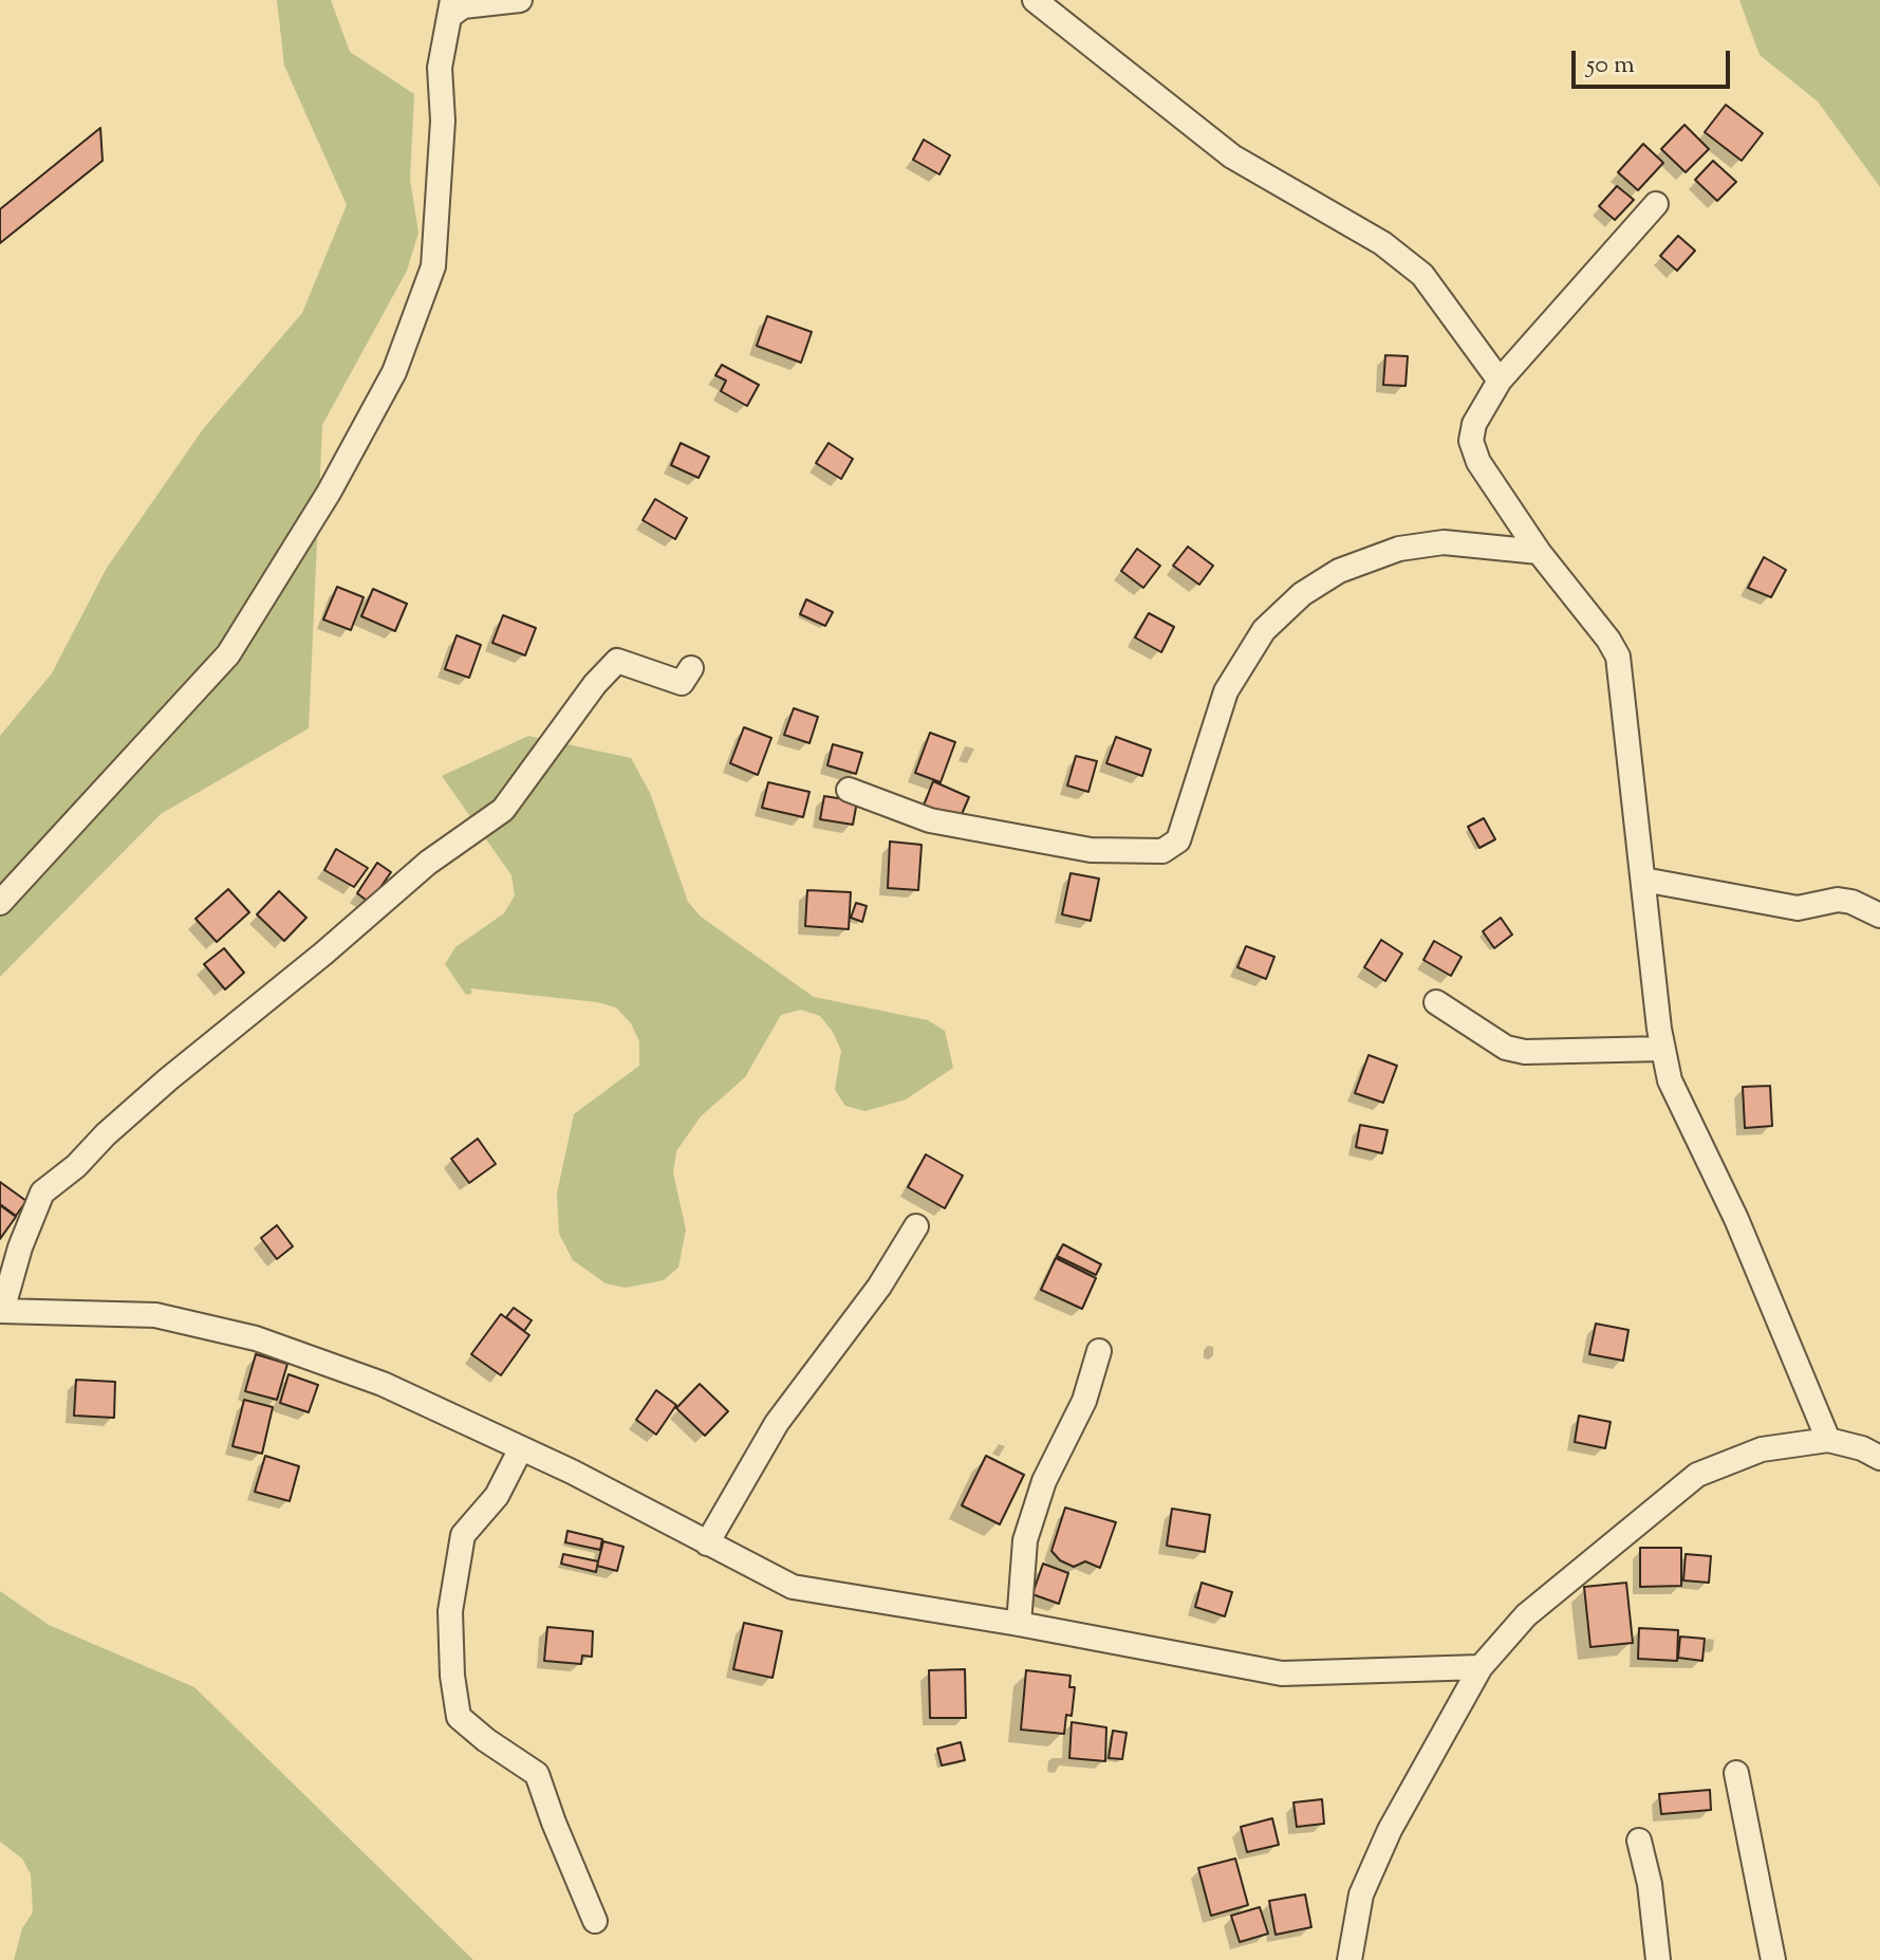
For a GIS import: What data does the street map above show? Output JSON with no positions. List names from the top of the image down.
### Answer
{
  "scale_bar": "50 m"
}
